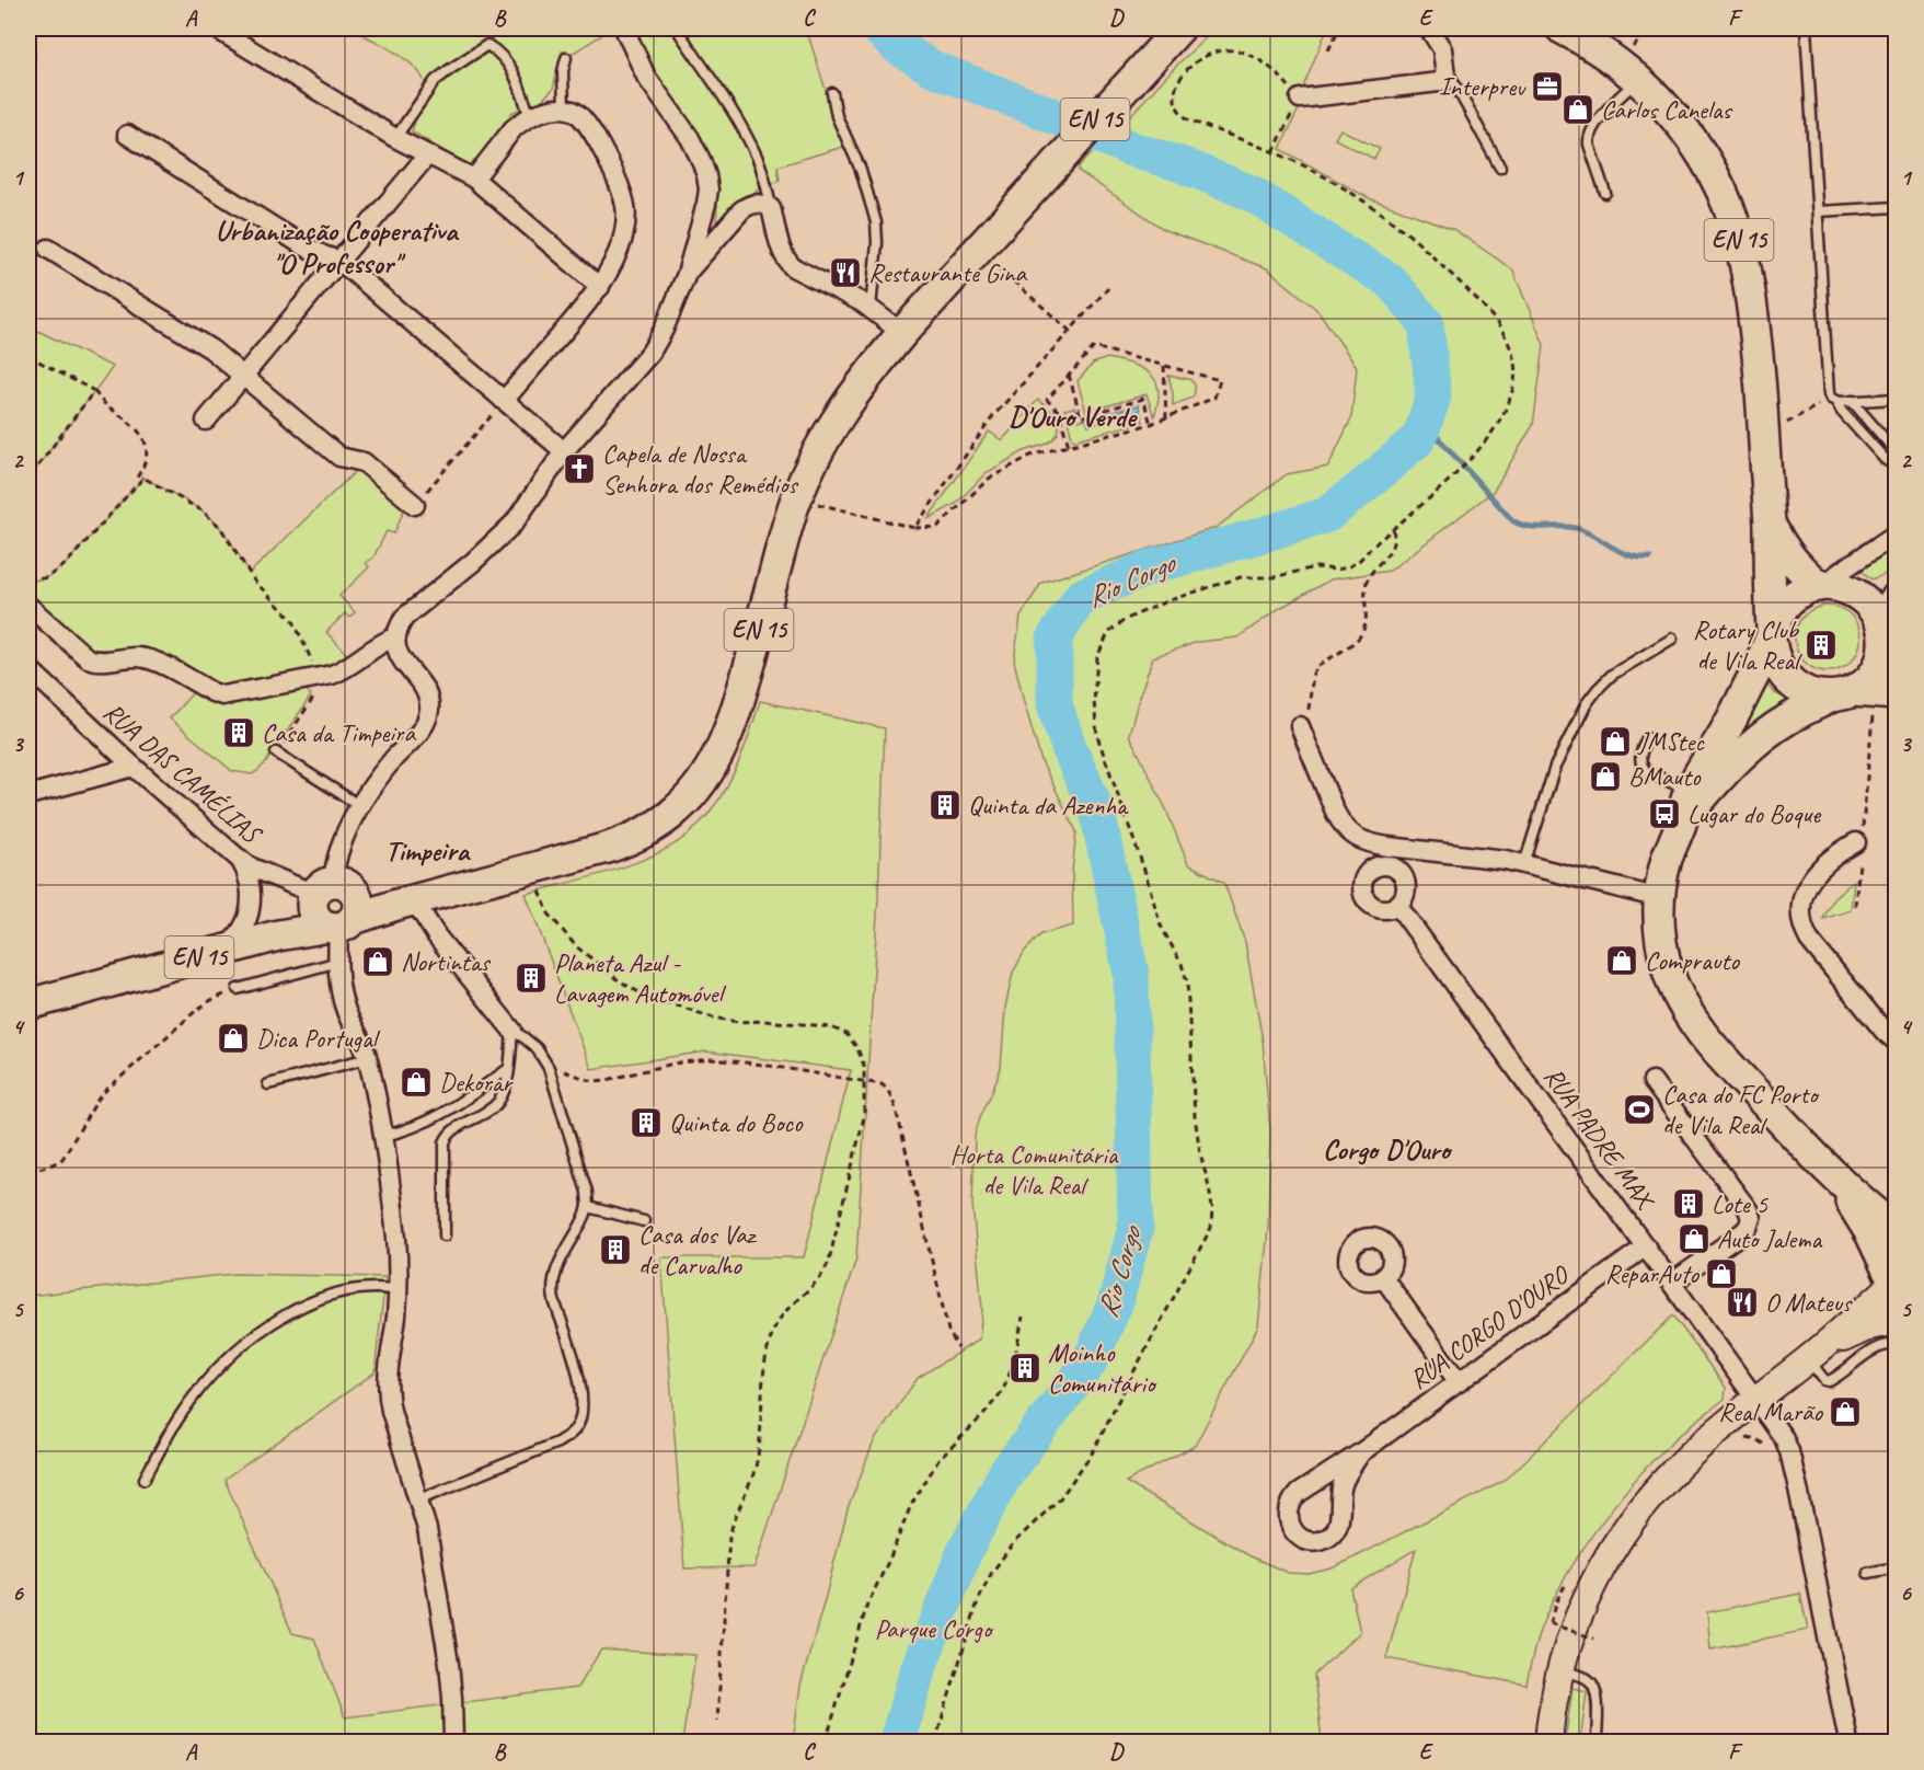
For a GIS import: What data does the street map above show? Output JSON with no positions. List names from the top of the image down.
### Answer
{
  "streets": {
    "main road": ["EN 15"],
    "street": ["RUA DAS CAMÉLIAS", "RUA PADRE MAX", "RUA CORGO D'OURO"]
  },
  "crossings": [
    ["EN 15", "RUA DAS CAMÉLIAS"],
    ["RUA PADRE MAX", "RUA CORGO D'OURO"]
  ],
  "districts": [
    "Urbanização Cooperativa \"O Professor\"",
    "D'Ouro Verde",
    "Timpeira",
    "Corgo D'Ouro"
  ],
  "water": ["Rio Corgo"],
  "parks": ["Horta Comunitária de Vila Real", "Parque Corgo"],
  "places": {
    "office": ["Interprev"],
    "shop": [
      "Carlos Canelas",
      "JMStec",
      "BMauto",
      "Comprauto",
      "Nortintas",
      "Dica Portugal",
      "Dekorar",
      "Auto Jalema",
      "ReparAuto",
      "Real Marão"
    ],
    "restaurant": ["Restaurante Gina", "O Mateus"],
    "church": ["Capela de Nossa Senhora dos Remédios"],
    "building": [
      "Rotary Club de Vila Real",
      "Casa da Timpeira",
      "Quinta da Azenha",
      "Planeta Azul - Lavagem Automóvel",
      "Quinta do Boco",
      "Lote 5",
      "Casa dos Vaz de Carvalho",
      "Moinho Comunitário"
    ],
    "bus stop": ["Lugar do Boque"],
    "sports": ["Casa do FC Porto de Vila Real"]
  },
  "grid": {
    "columns": [
      "A",
      "B",
      "C",
      "D",
      "E",
      "F"
    ],
    "rows": [
      "1",
      "2",
      "3",
      "4",
      "5",
      "6"
    ]
  }
}
